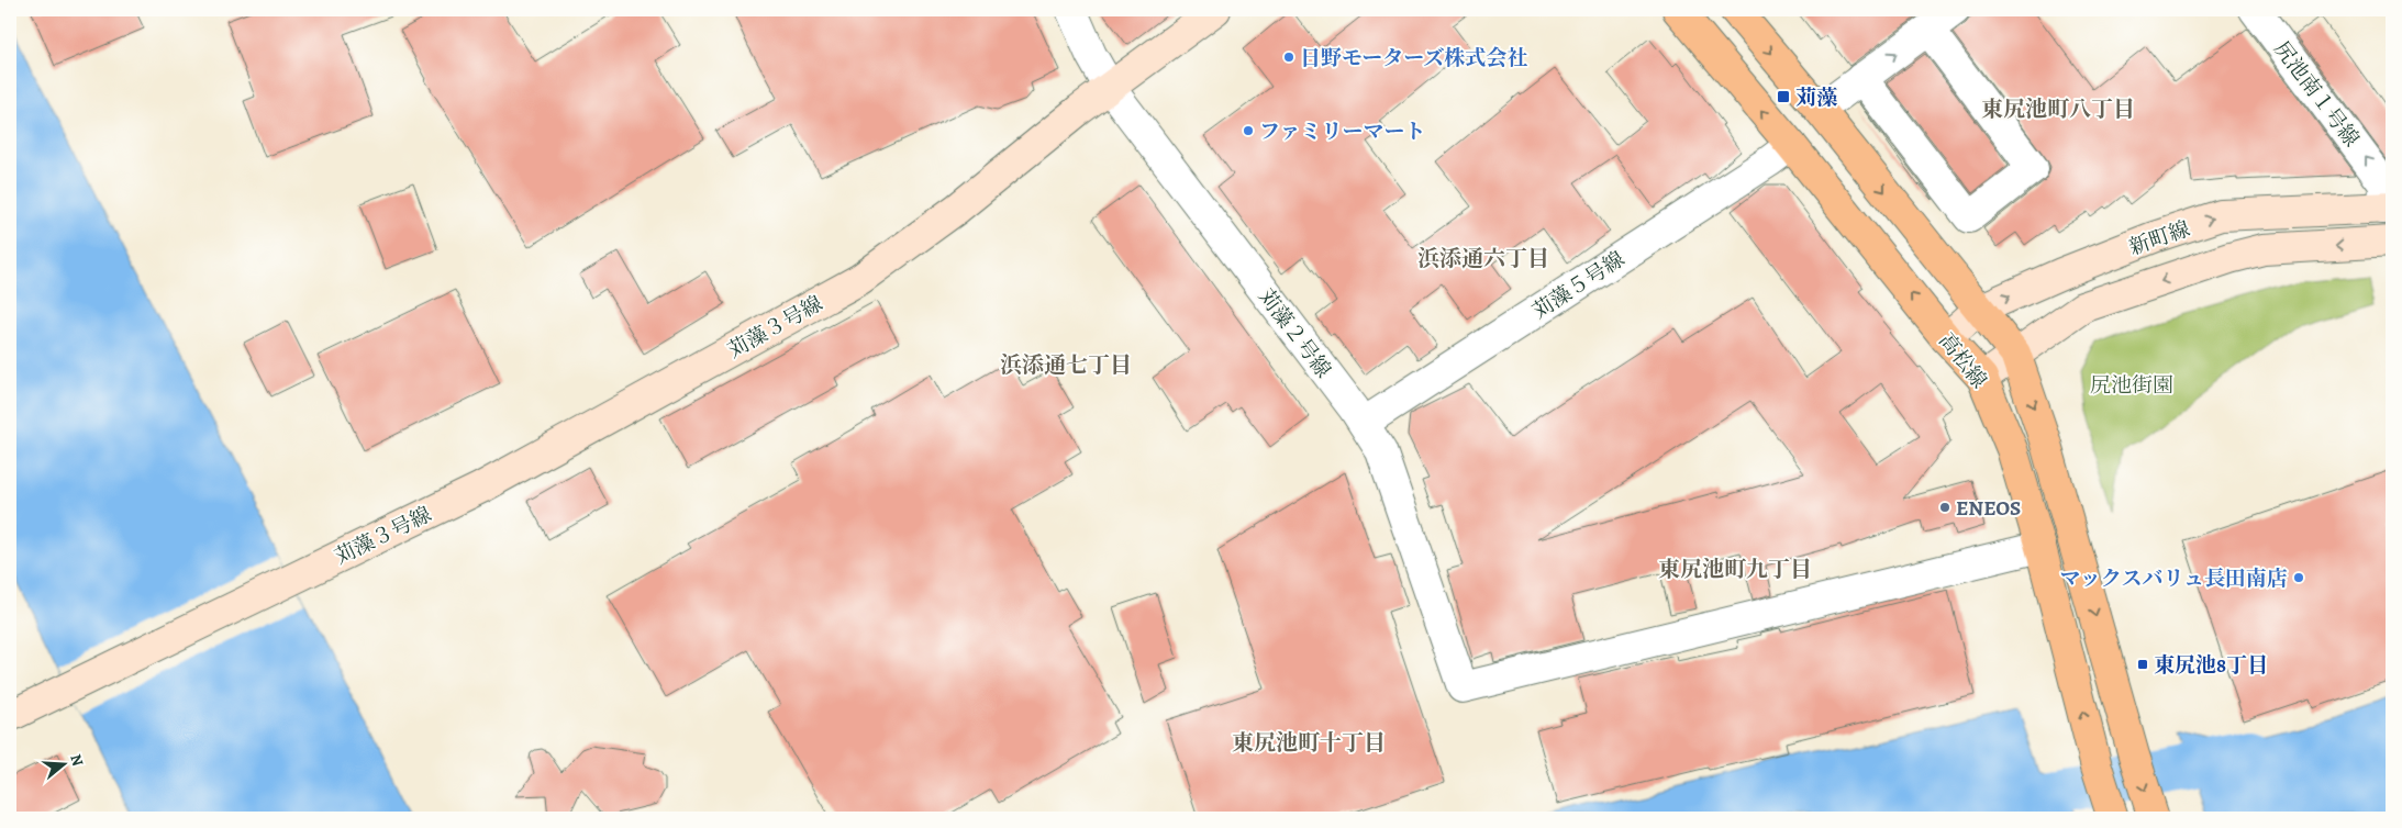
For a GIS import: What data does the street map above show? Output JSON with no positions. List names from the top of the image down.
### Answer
{
  "streets": {
    "main road": ["高松線"],
    "street": [
      "尻池南１号線",
      "新町線",
      "苅藻５号線",
      "苅藻３号線",
      "苅藻２号線"
    ]
  },
  "crossings": [
    ["尻池南１号線", "新町線"],
    ["新町線", "高松線"],
    ["苅藻５号線", "苅藻２号線"],
    ["苅藻５号線", "高松線"],
    ["苅藻３号線", "苅藻２号線"],
    ["苅藻２号線", "高松線"]
  ],
  "one_way": ["尻池南１号線"],
  "districts": [
    "東尻池町八丁目",
    "浜添通六丁目",
    "浜添通七丁目",
    "東尻池町九丁目",
    "東尻池町十丁目"
  ],
  "parks": ["尻池街園"],
  "places": {
    "other": [
      "日野モーターズ株式会社",
      "ファミリーマート",
      "ENEOS",
      "マックスバリュ長田南店"
    ],
    "transit": ["苅藻", "東尻池8丁目"]
  },
  "north": "right"
}
